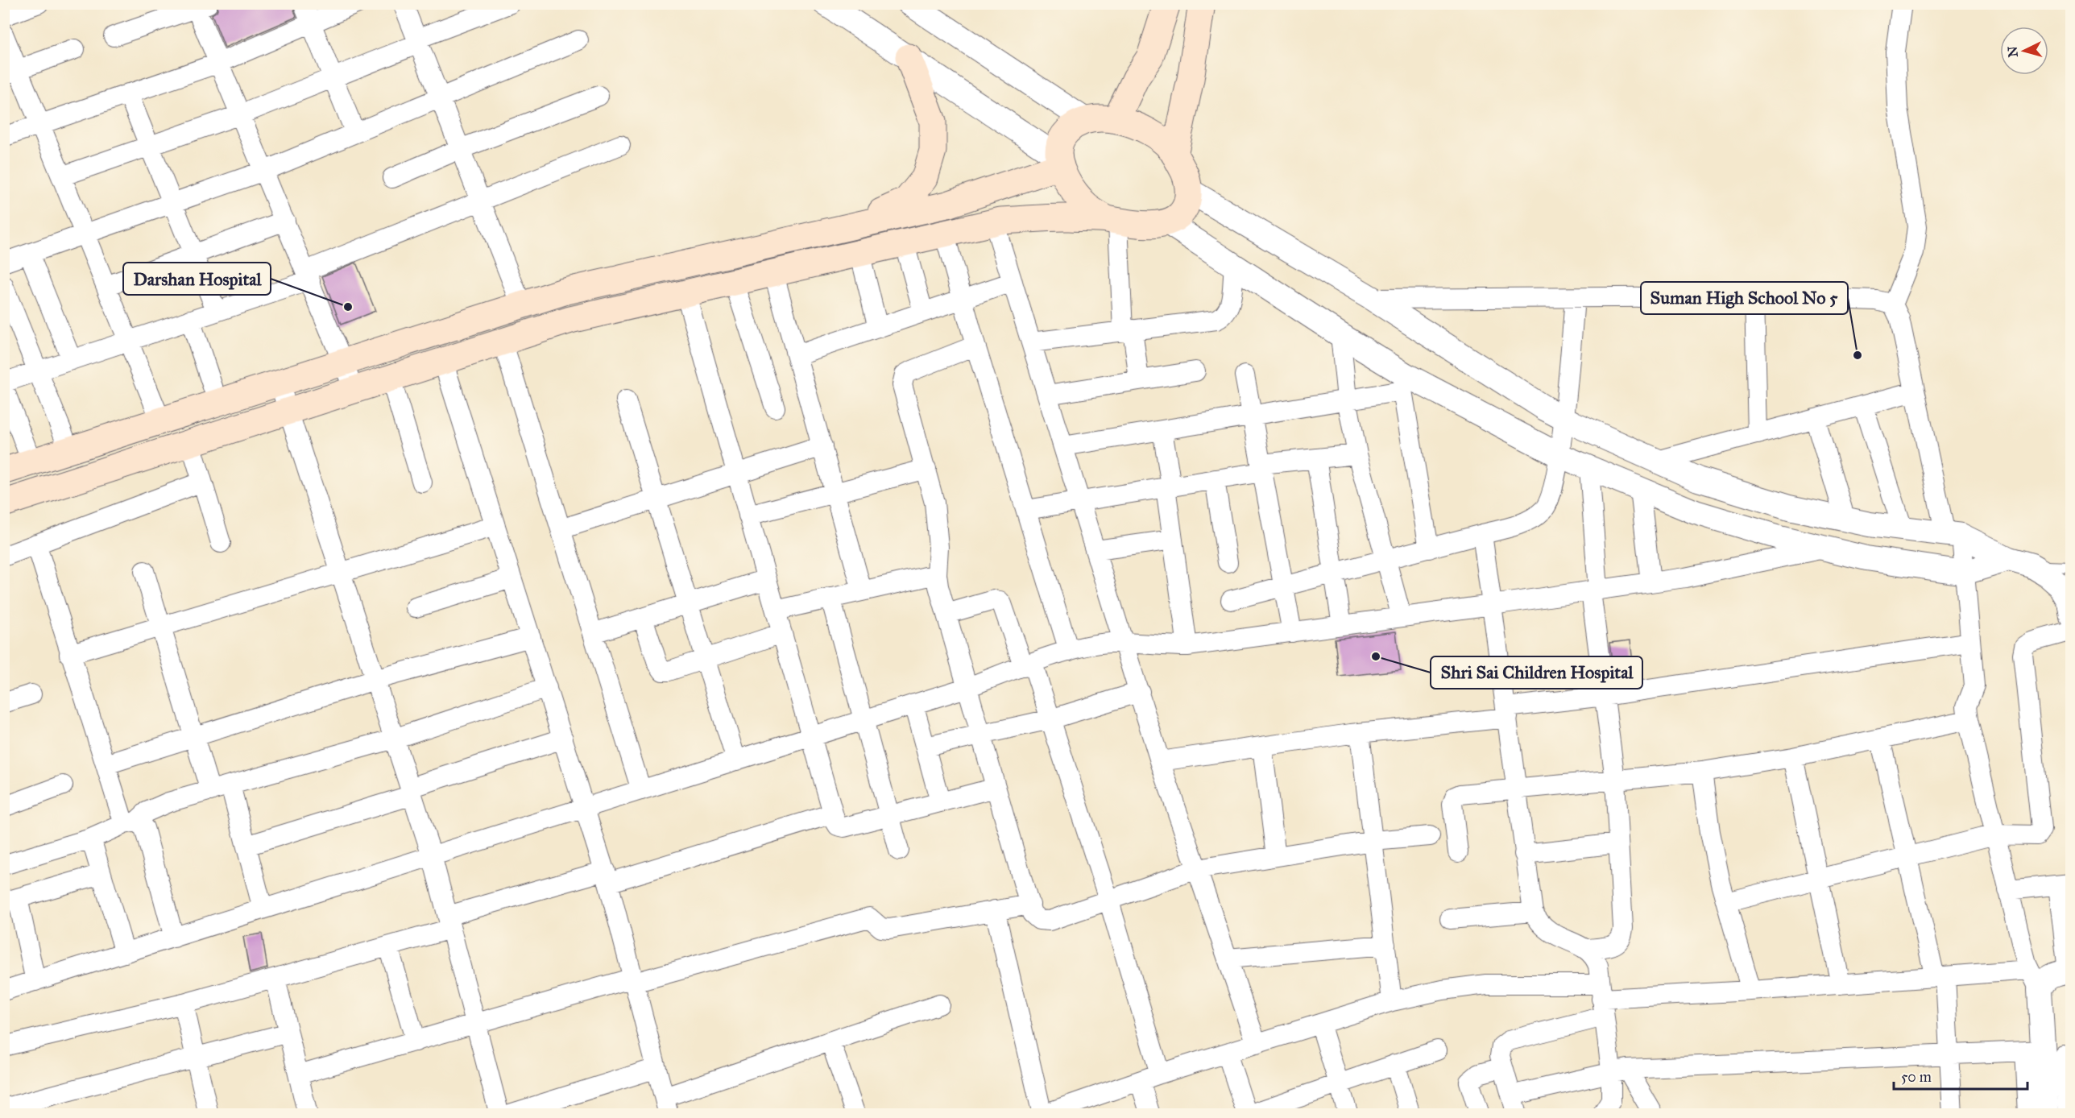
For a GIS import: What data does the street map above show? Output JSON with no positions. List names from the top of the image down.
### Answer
{
  "places": ["Darshan Hospital", "Suman High School No 5", "Shri Sai Children Hospital"],
  "scale_bar": "50 m",
  "north": "left"
}
